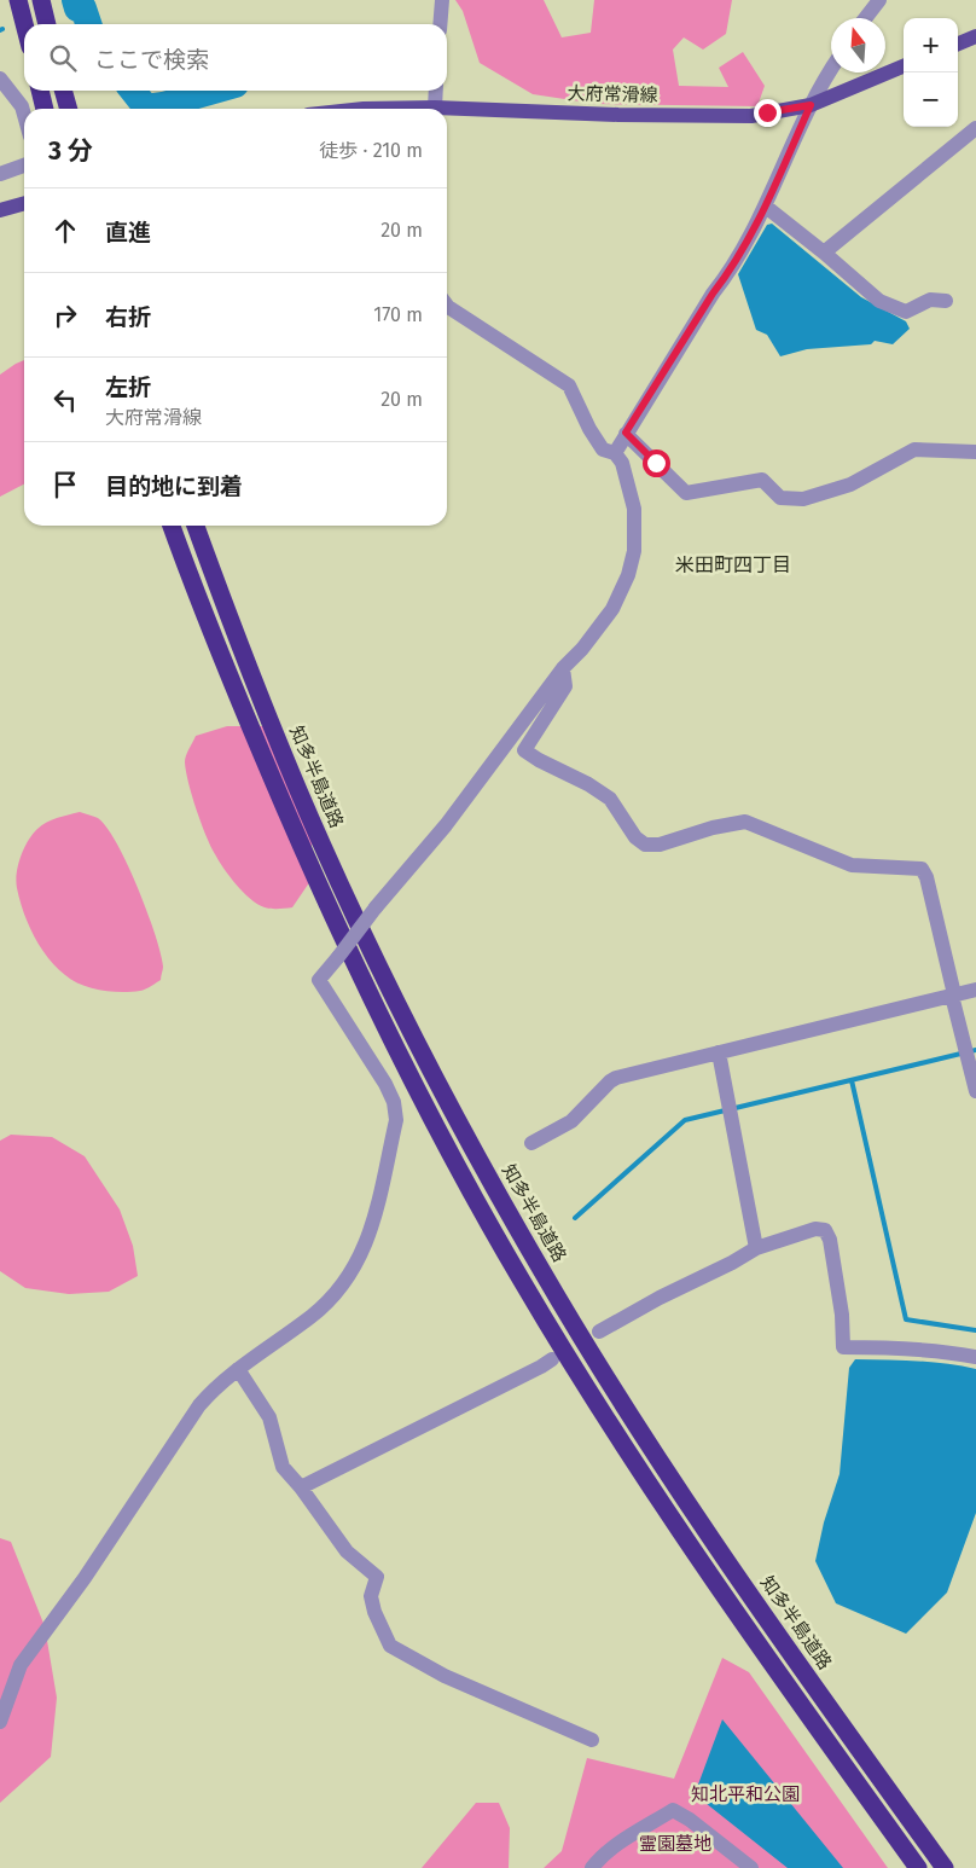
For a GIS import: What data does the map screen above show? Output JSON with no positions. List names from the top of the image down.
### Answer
{
  "streets": {
    "highway": ["知多半島道路"],
    "main road": ["大府常滑線"]
  },
  "districts": ["米田町四丁目"],
  "parks": ["知北平和公園", "霊園墓地"],
  "north": "top",
  "page": {
    "map_buttons": ["+", "−"],
    "search": "ここで検索",
    "heading": ["3 分", "徒歩 · 210 m"],
    "list": [
      ["直進", "20 m"],
      ["右折", "170 m"],
      ["左折", "大府常滑線", "20 m"],
      "目的地に到着"
    ]
  }
}
